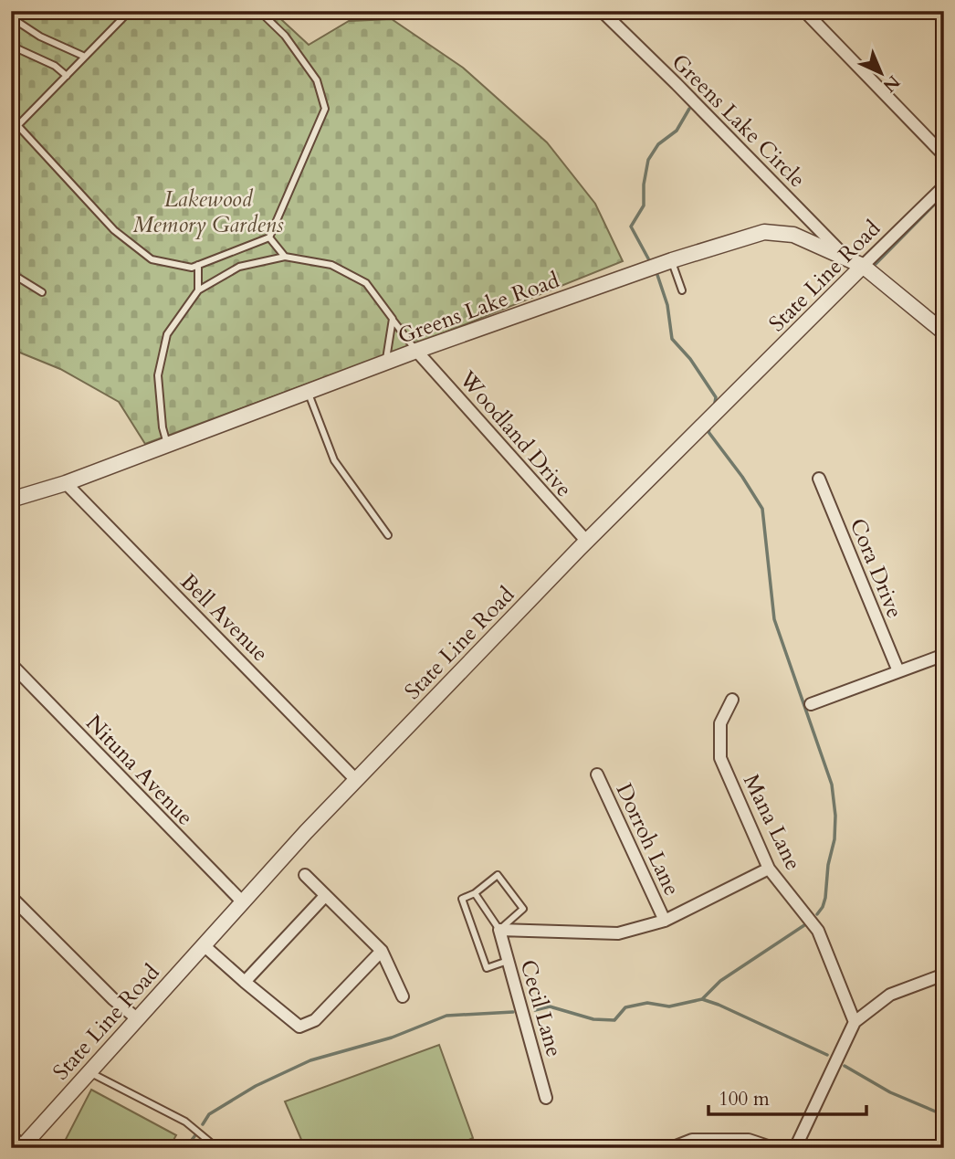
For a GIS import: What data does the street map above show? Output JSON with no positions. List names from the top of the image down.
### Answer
{
  "streets": {
    "street": [
      "Greens Lake Circle",
      "State Line Road",
      "Greens Lake Road",
      "Woodland Drive",
      "Cora Drive",
      "Bell Avenue",
      "Nituna Avenue",
      "Mana Lane",
      "Dorroh Lane",
      "Cecil Lane"
    ]
  },
  "crossings": [
    ["Greens Lake Circle", "Greens Lake Road"],
    ["State Line Road", "Greens Lake Road"],
    ["State Line Road", "Woodland Drive"],
    ["State Line Road", "Bell Avenue"],
    ["State Line Road", "Nituna Avenue"],
    ["Greens Lake Road", "Woodland Drive"],
    ["Greens Lake Road", "Bell Avenue"]
  ],
  "parks": ["Lakewood Memory Gardens"],
  "scale_bar": "100 m",
  "north": "bottom right"
}
